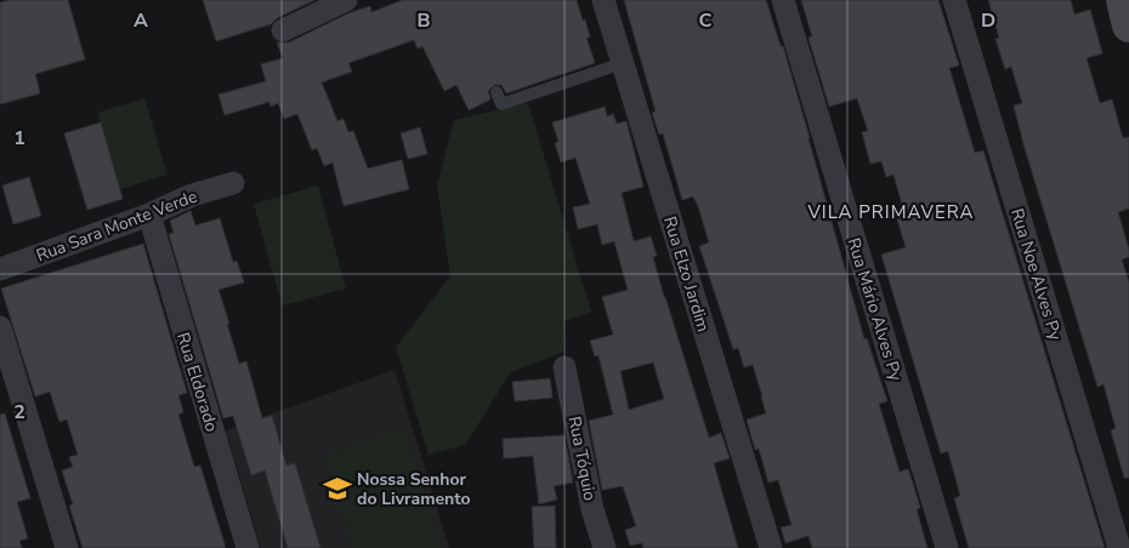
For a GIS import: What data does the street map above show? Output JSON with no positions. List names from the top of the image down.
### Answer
{
  "streets": {
    "street": [
      "Rua Sara Monte Verde",
      "Rua Elzo Jardim",
      "Rua Noe Alves Py",
      "Rua Mário Alves Py",
      "Rua Eldorado",
      "Rua Tóquio"
    ]
  },
  "crossings": [
    ["Rua Sara Monte Verde", "Rua Eldorado"]
  ],
  "districts": ["VILA PRIMAVERA"],
  "places": {
    "school or university": ["Nossa Senhor do Livramento"]
  },
  "grid": {
    "columns": [
      "A",
      "B",
      "C",
      "D"
    ],
    "rows": ["1", "2"]
  }
}
